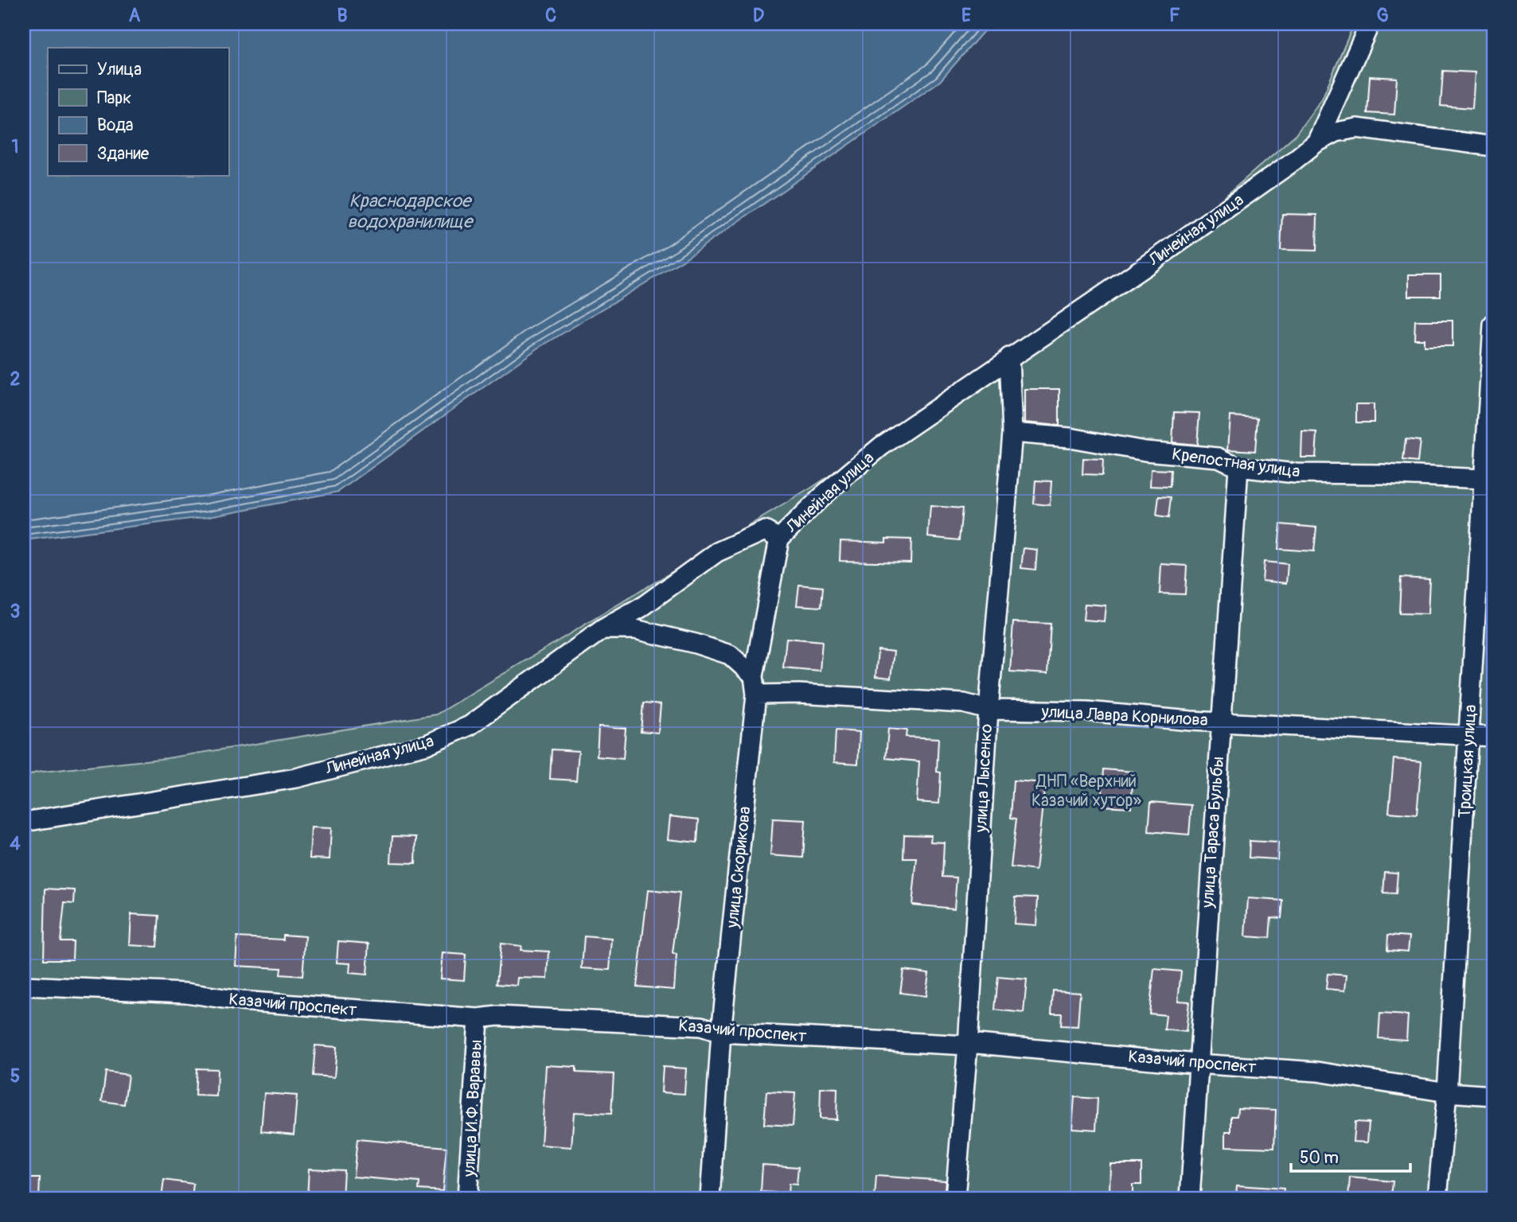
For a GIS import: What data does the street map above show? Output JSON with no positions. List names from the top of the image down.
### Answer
{
  "streets": {
    "street": [
      "Линейная улица",
      "Крепостная улица",
      "улица Лавра Корнилова",
      "Троицкая улица",
      "улица Лысенко",
      "улица Тараса Бульбы",
      "улица Скорикова",
      "Казачий проспект",
      "улица И.Ф. Вараввы"
    ]
  },
  "crossings": [
    ["Линейная улица", "улица Лысенко"],
    ["Линейная улица", "улица Скорикова"],
    ["Крепостная улица", "Троицкая улица"],
    ["Крепостная улица", "улица Лысенко"],
    ["Крепостная улица", "улица Тараса Бульбы"],
    ["улица Лавра Корнилова", "Троицкая улица"],
    ["улица Лавра Корнилова", "улица Лысенко"],
    ["улица Лавра Корнилова", "улица Тараса Бульбы"],
    ["улица Лавра Корнилова", "улица Скорикова"],
    ["Троицкая улица", "Казачий проспект"],
    ["улица Лысенко", "Казачий проспект"],
    ["улица Тараса Бульбы", "Казачий проспект"],
    ["улица Скорикова", "Казачий проспект"],
    ["Казачий проспект", "улица И.Ф. Вараввы"]
  ],
  "water": ["Краснодарское водохранилище"],
  "parks": ["ДНП «Верхний Казачий хутор»"],
  "legend": [
    "Улица",
    "Парк",
    "Вода",
    "Здание"
  ],
  "scale_bar": "50 m",
  "grid": {
    "columns": [
      "A",
      "B",
      "C",
      "D",
      "E",
      "F",
      "G"
    ],
    "rows": [
      "1",
      "2",
      "3",
      "4",
      "5"
    ]
  }
}
